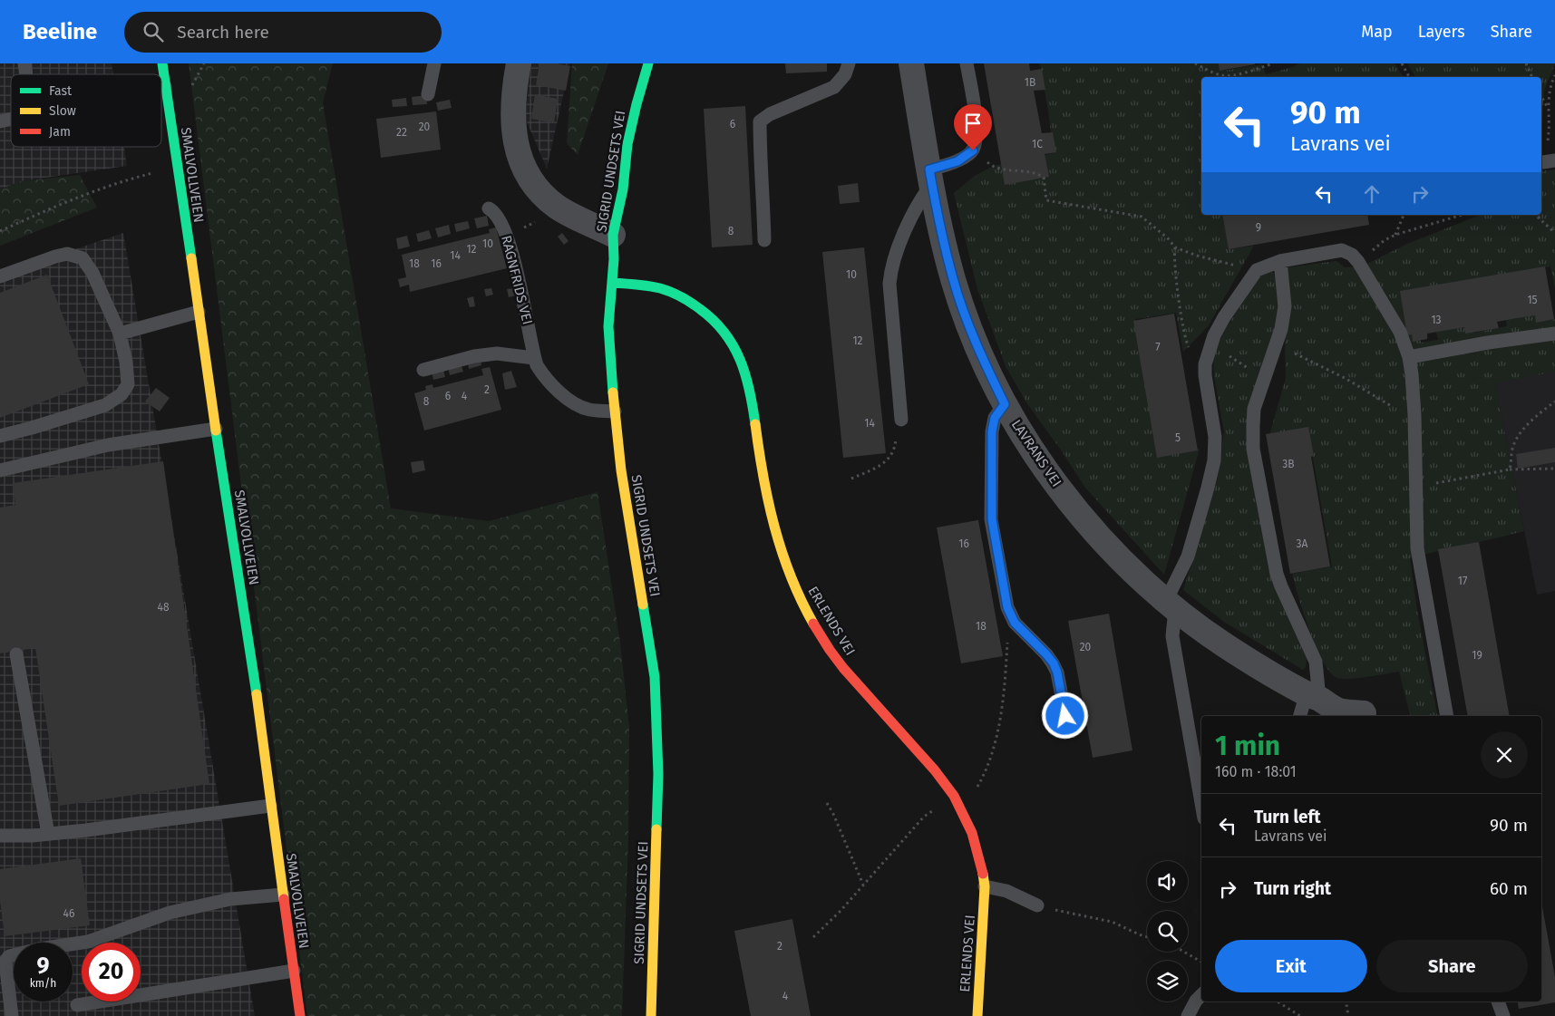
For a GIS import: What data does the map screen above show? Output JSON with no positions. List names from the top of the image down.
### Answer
{
  "streets": {
    "street": [
      "SIGRID UNDSETS VEI",
      "SMALVOLLVEIEN",
      "LAVRANS VEI",
      "ERLENDS VEI"
    ],
    "lane": ["RAGNFRIDS VEI"]
  },
  "crossings": [
    ["SIGRID UNDSETS VEI", "RAGNFRIDS VEI"],
    ["SIGRID UNDSETS VEI", "ERLENDS VEI"]
  ],
  "house_numbers": [
    "1B",
    "6",
    "20",
    "22",
    "1C",
    "9",
    "8",
    "10",
    "12",
    "14",
    "18",
    "16",
    "10",
    "15",
    "13",
    "12",
    "7",
    "2",
    "6",
    "4",
    "8",
    "14",
    "5",
    "3B",
    "16",
    "3A",
    "17",
    "48",
    "18",
    "20",
    "19",
    "46",
    "2",
    "4"
  ],
  "legend": ["Fast", "Slow", "Jam"],
  "page": {
    "header": "Beeline",
    "search": "Search here",
    "nav": ["Map", "Layers", "Share"],
    "turn": ["90 m", "Lavrans vei"],
    "heading": ["1 min", "160 m · 18:01"],
    "list": [
      {
        "name": "Turn left",
        "note": "Lavrans vei",
        "value": "90 m"
      },
      {
        "name": "Turn right",
        "value": "60 m"
      }
    ],
    "buttons": ["Exit", "Share"],
    "speed": "9 km/h",
    "limit": "20"
  }
}
